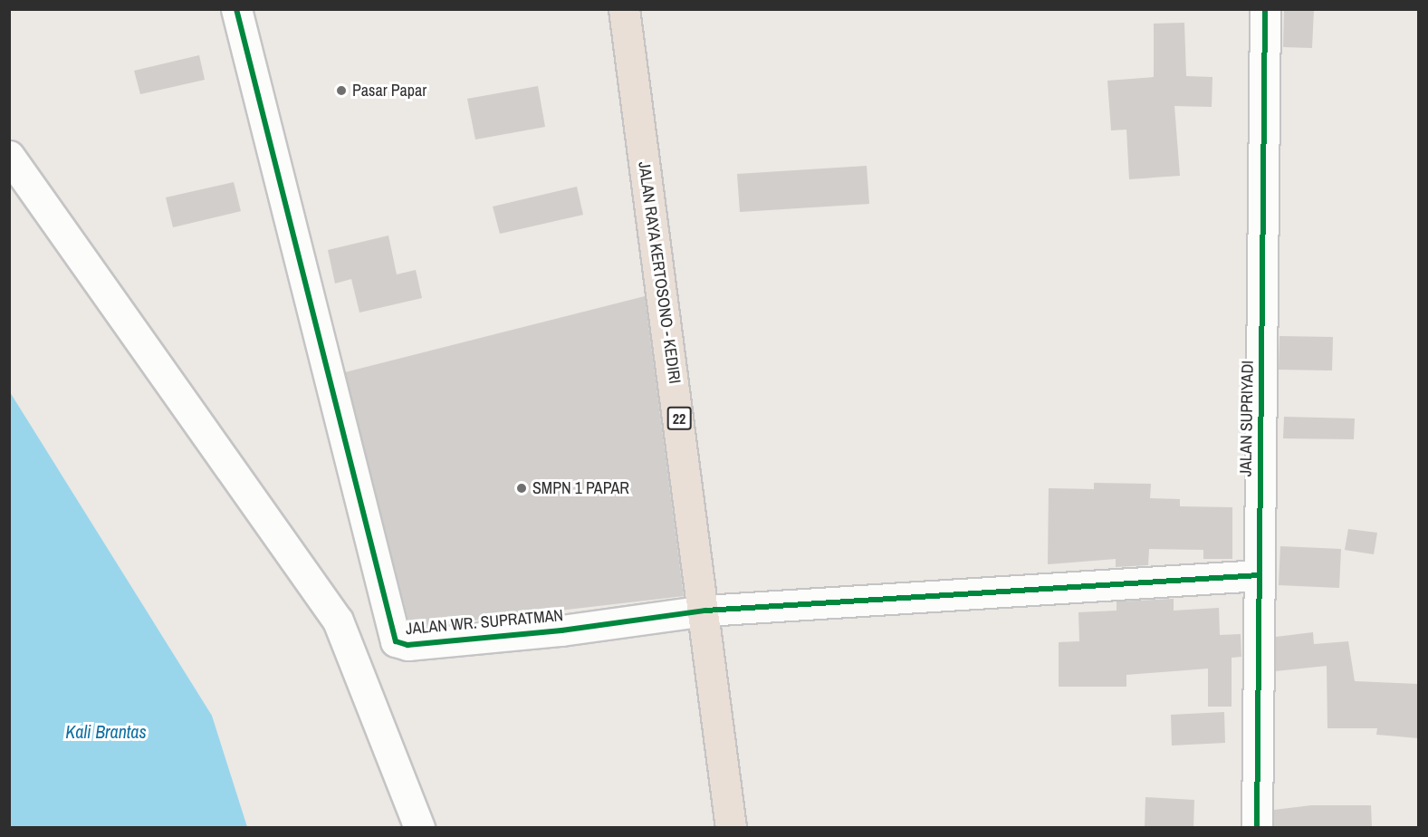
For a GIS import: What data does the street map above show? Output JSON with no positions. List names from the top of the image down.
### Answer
{
  "streets": {
    "highway": ["JALAN RAYA KERTOSONO - KEDIRI", "22"],
    "street": ["JALAN SUPRIYADI", "JALAN WR. SUPRATMAN"]
  },
  "crossings": [
    ["JALAN RAYA KERTOSONO - KEDIRI", "JALAN WR. SUPRATMAN"]
  ],
  "water": ["Kali Brantas"],
  "places": ["Pasar Papar", "SMPN 1 PAPAR"]
}
